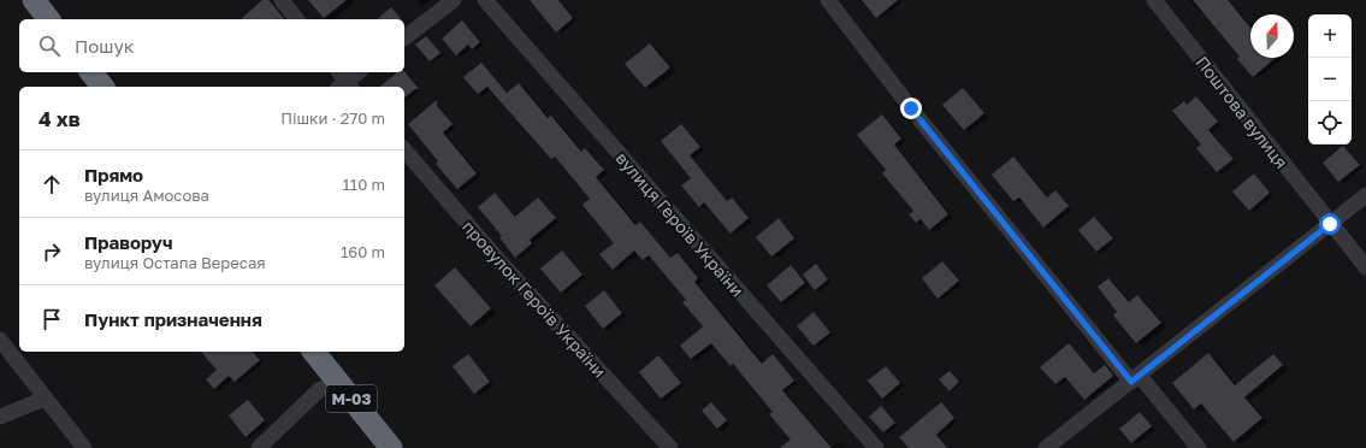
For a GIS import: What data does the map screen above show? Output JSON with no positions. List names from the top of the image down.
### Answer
{
  "streets": {
    "highway": ["М-03"],
    "street": ["Поштова вулиця", "вулиця Героїв України", "провулок Героїв України"]
  },
  "north": "top",
  "page": {
    "map_buttons": ["+", "−"],
    "search": "Пошук",
    "heading": ["4 хв", "Пішки · 270 m"],
    "list": [
      ["Прямо", "вулиця Амосова", "110 m"],
      ["Праворуч", "вулиця Остапа Вересая", "160 m"],
      "Пункт призначення"
    ]
  }
}
